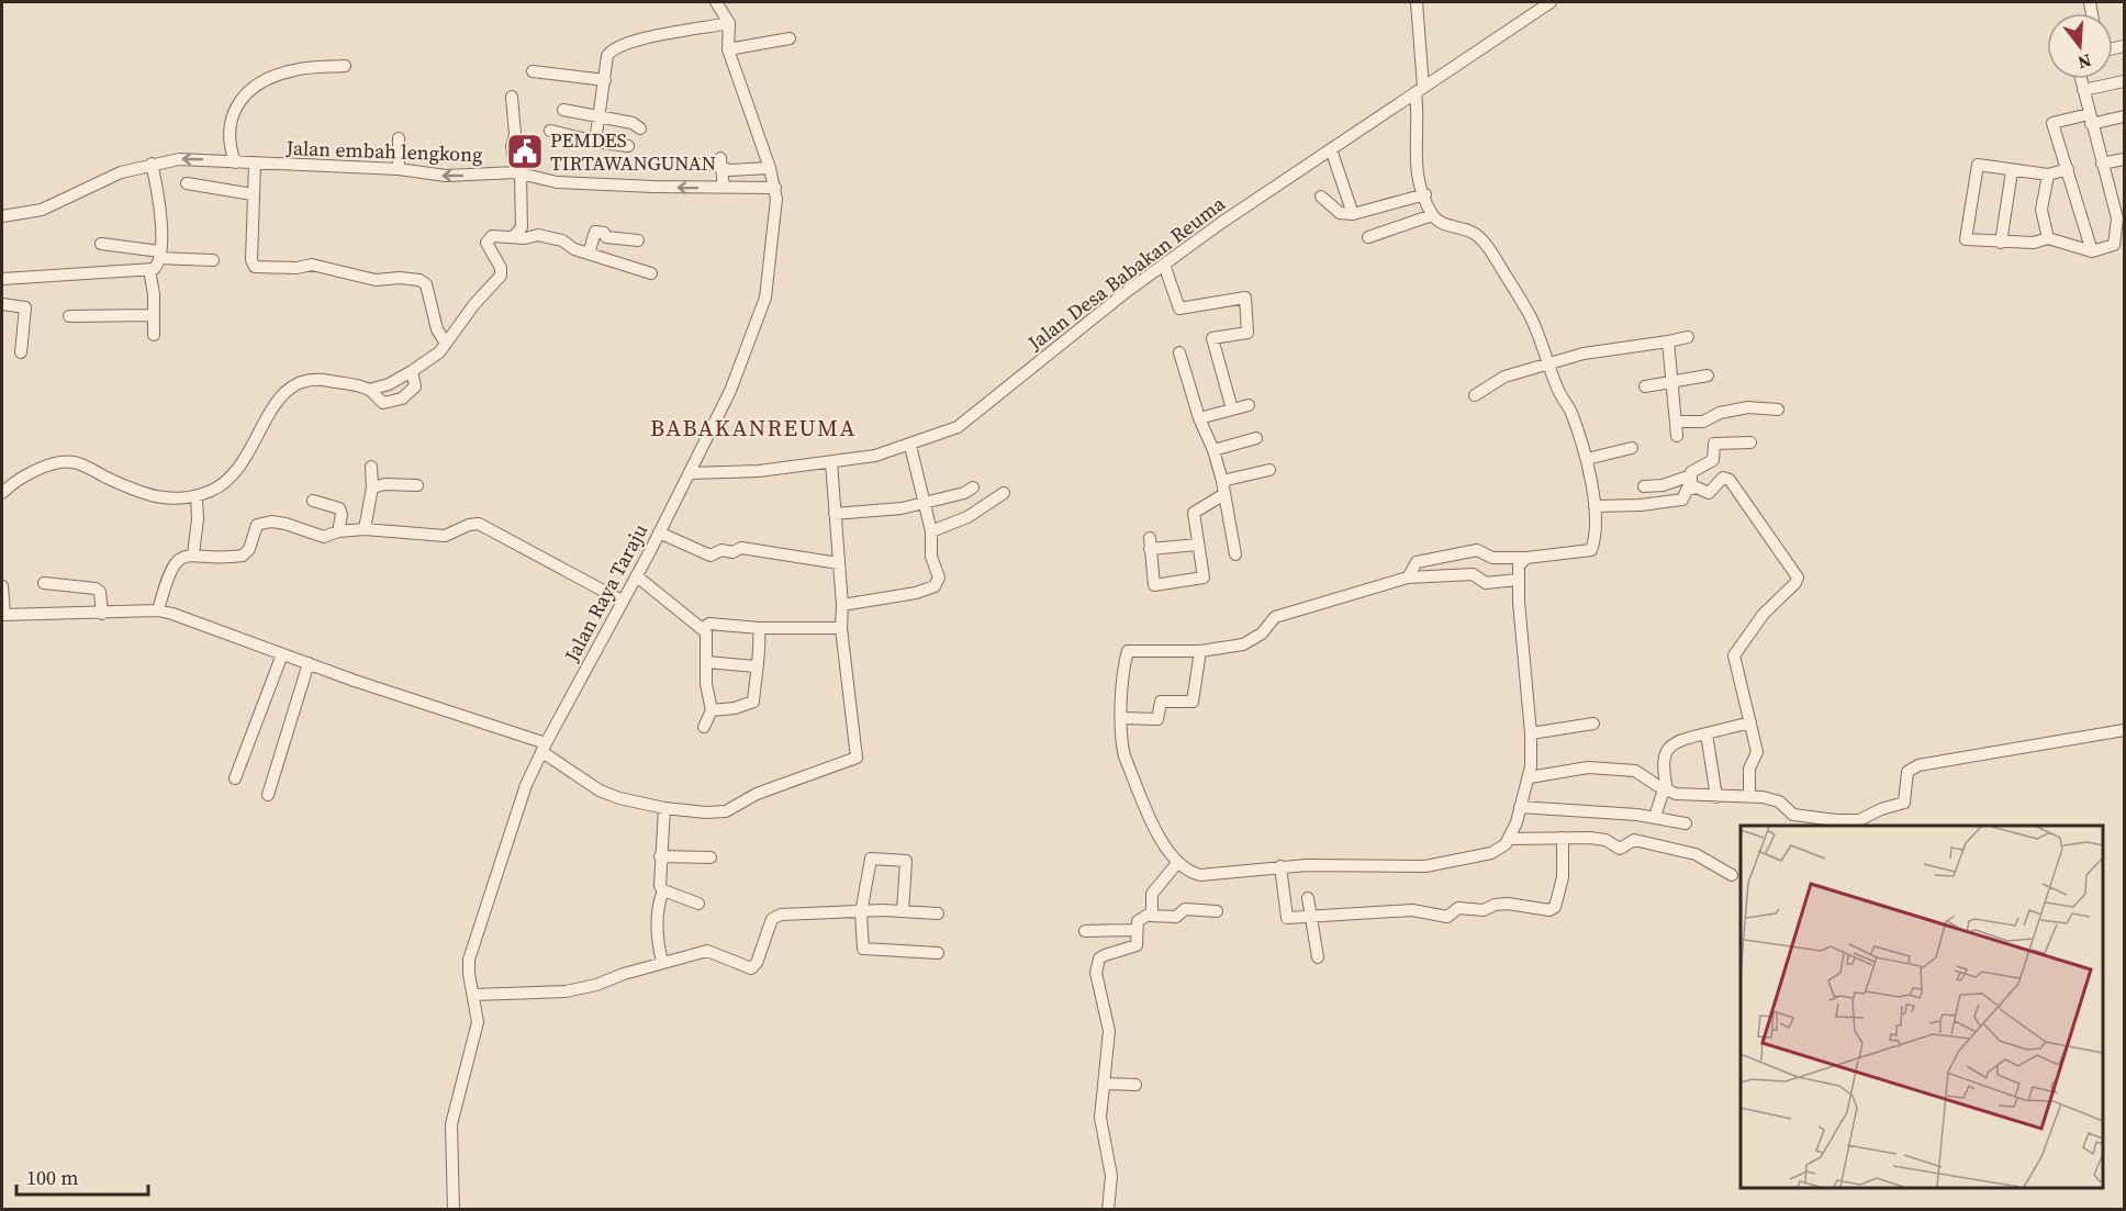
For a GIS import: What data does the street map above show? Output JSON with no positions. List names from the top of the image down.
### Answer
{
  "streets": {
    "street": ["Jalan embah lengkong", "Jalan Desa Babakan Reuma", "Jalan Raya Taraju"]
  },
  "crossings": [
    ["Jalan embah lengkong", "Jalan Raya Taraju"],
    ["Jalan Desa Babakan Reuma", "Jalan Raya Taraju"]
  ],
  "districts": ["BABAKANREUMA"],
  "places": {
    "public building": ["PEMDES TIRTAWANGUNAN"]
  },
  "scale_bar": "100 m",
  "north": "bottom"
}
